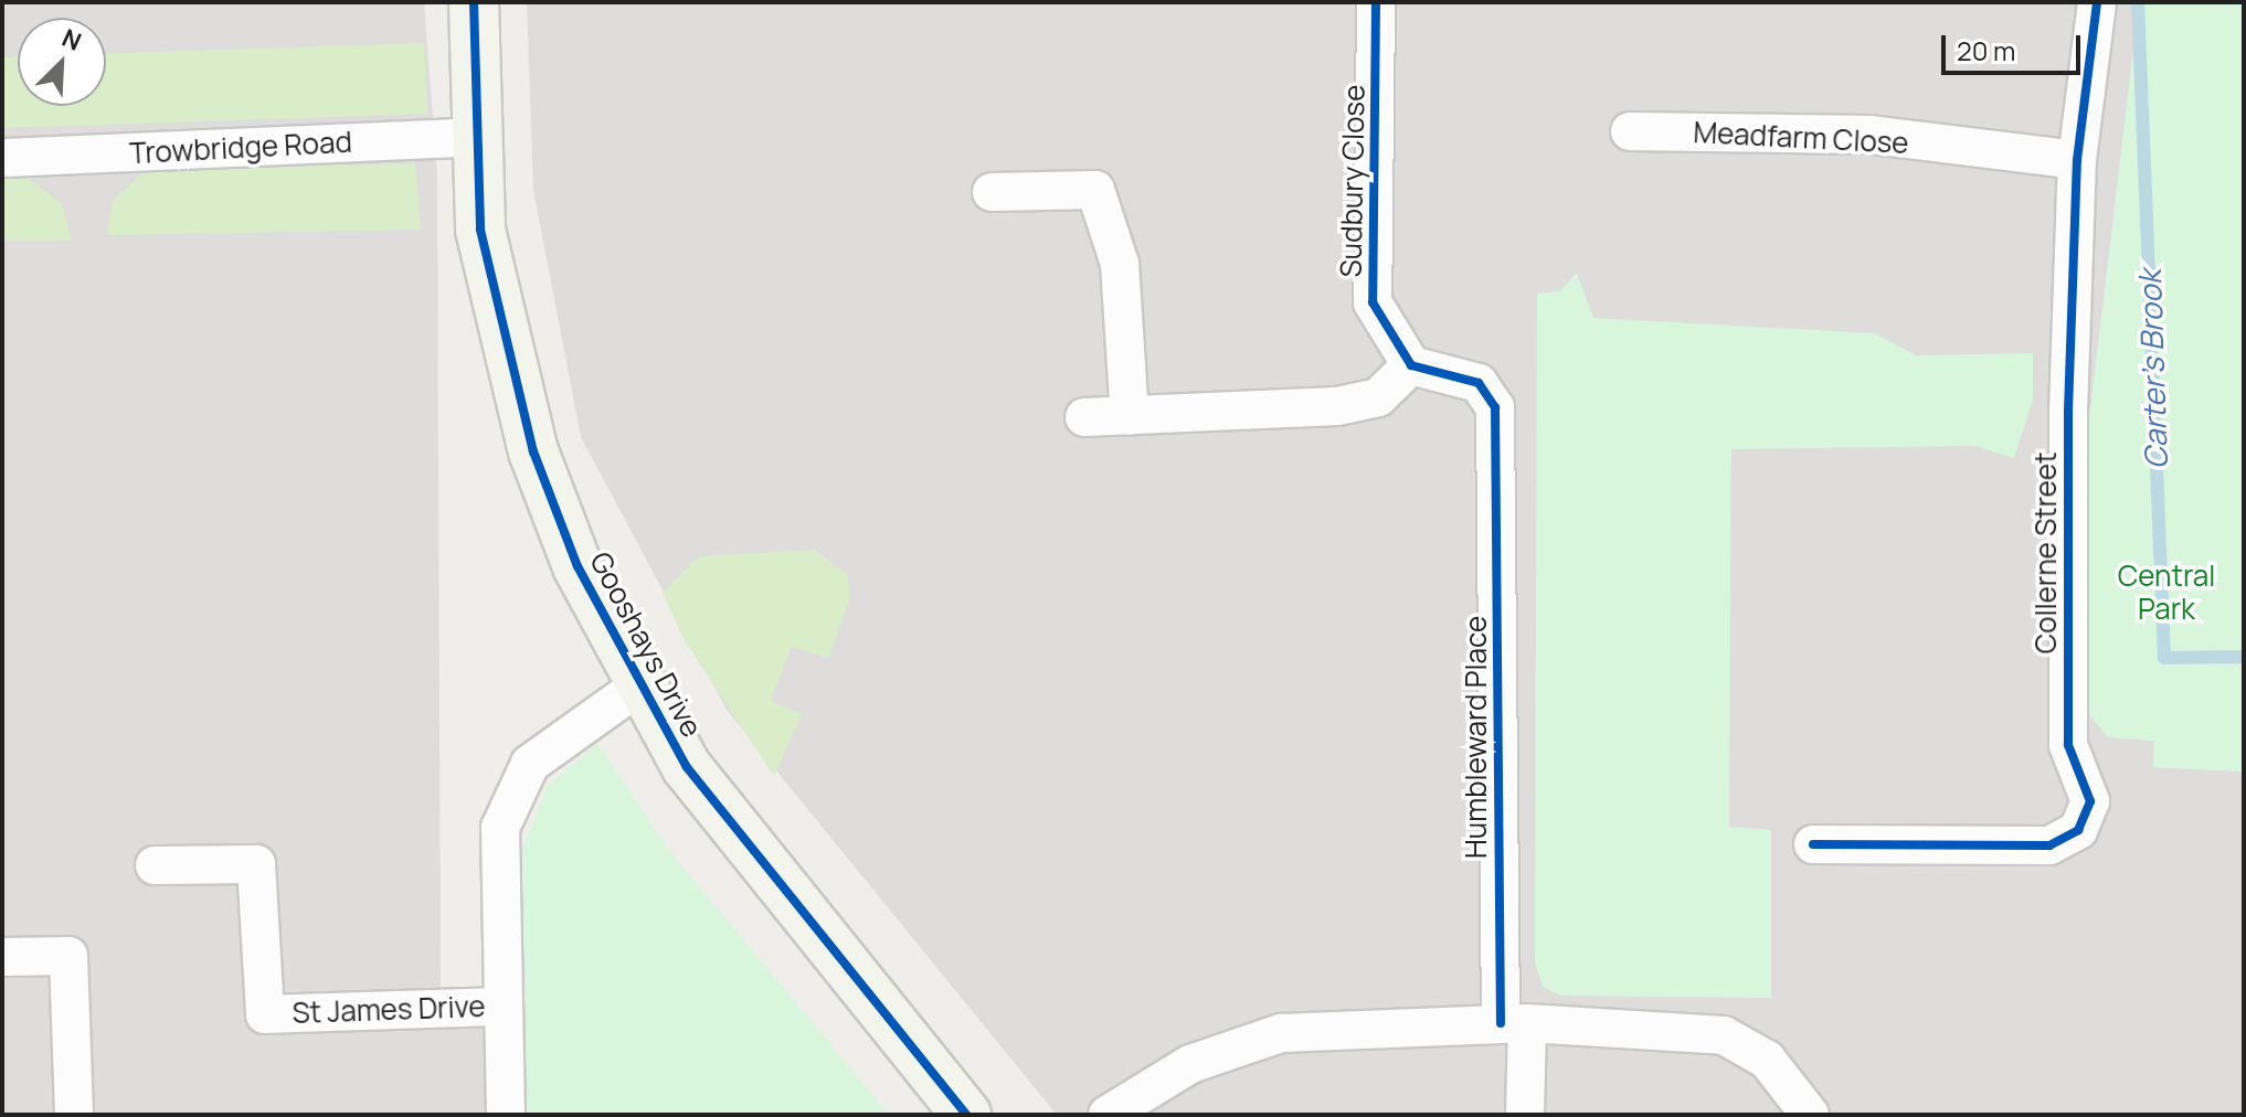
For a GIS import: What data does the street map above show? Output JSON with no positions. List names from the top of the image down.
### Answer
{
  "streets": {
    "street": [
      "Meadfarm Close",
      "Trowbridge Road",
      "Sudbury Close",
      "Collerne Street",
      "Gooshays Drive",
      "Humbleward Place",
      "St James Drive"
    ]
  },
  "crossings": [
    ["Meadfarm Close", "Collerne Street"],
    ["Trowbridge Road", "Gooshays Drive"],
    ["Sudbury Close", "Humbleward Place"]
  ],
  "water": ["Carter's Brook"],
  "parks": ["Central Park"],
  "scale_bar": "20 m",
  "north": "top right"
}
